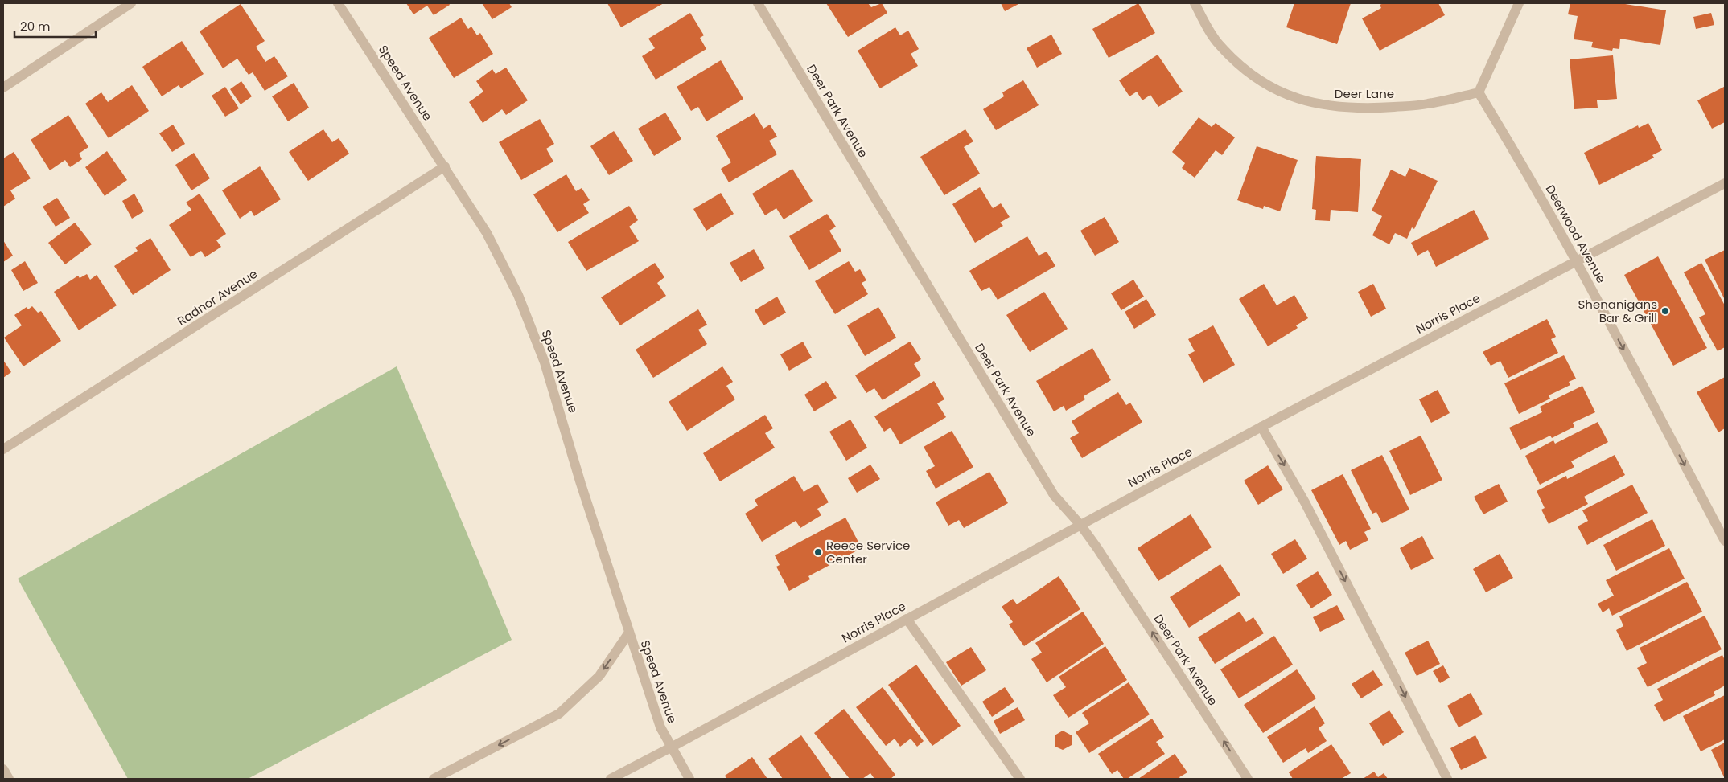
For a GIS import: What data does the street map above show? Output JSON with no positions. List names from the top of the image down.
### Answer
{
  "streets": {
    "street": [
      "Speed Avenue",
      "Deer Lane",
      "Deer Park Avenue",
      "Deerwood Avenue",
      "Radnor Avenue",
      "Norris Place"
    ]
  },
  "crossings": [
    ["Speed Avenue", "Radnor Avenue"],
    ["Speed Avenue", "Norris Place"],
    ["Deer Lane", "Deerwood Avenue"],
    ["Deer Park Avenue", "Norris Place"],
    ["Deerwood Avenue", "Norris Place"]
  ],
  "one_way": ["Deerwood Avenue"],
  "places": ["Shenanigans Bar & Grill", "Reece Service Center"],
  "scale_bar": "20 m"
}
